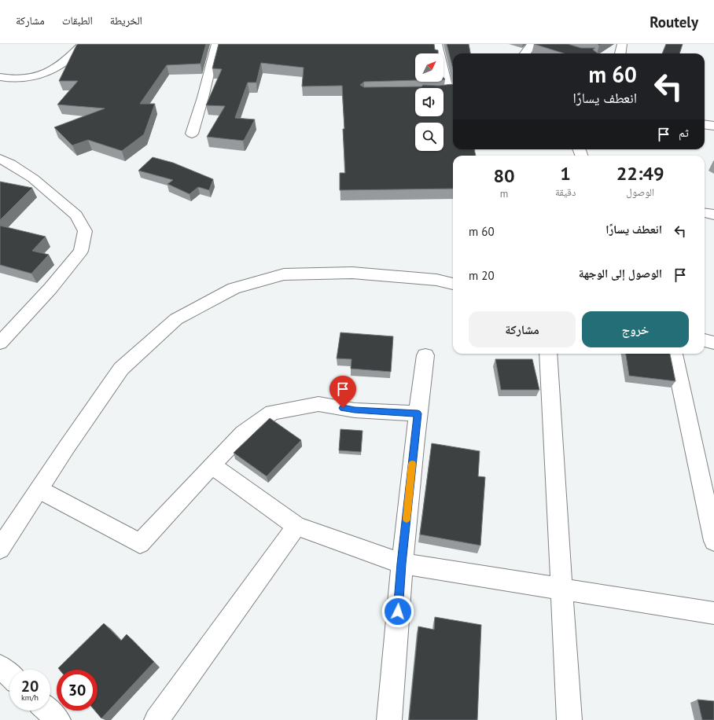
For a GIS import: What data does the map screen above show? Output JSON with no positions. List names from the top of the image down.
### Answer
{
  "north": "top right",
  "page": {
    "header": "Routely",
    "nav": ["الخريطة", "الطبقات", "مشاركة"],
    "turn": ["60 m", "انعطف يسارًا"],
    "then": "ثم",
    "eta": [
      "22:49",
      "الوصول",
      "1",
      "دقيقة",
      "80",
      "m"
    ],
    "list": [
      {
        "name": "انعطف يسارًا",
        "value": "60 m"
      },
      {
        "name": "الوصول إلى الوجهة",
        "value": "20 m"
      }
    ],
    "buttons": ["خروج", "مشاركة"],
    "speed": "20 km/h",
    "limit": "30"
  }
}
